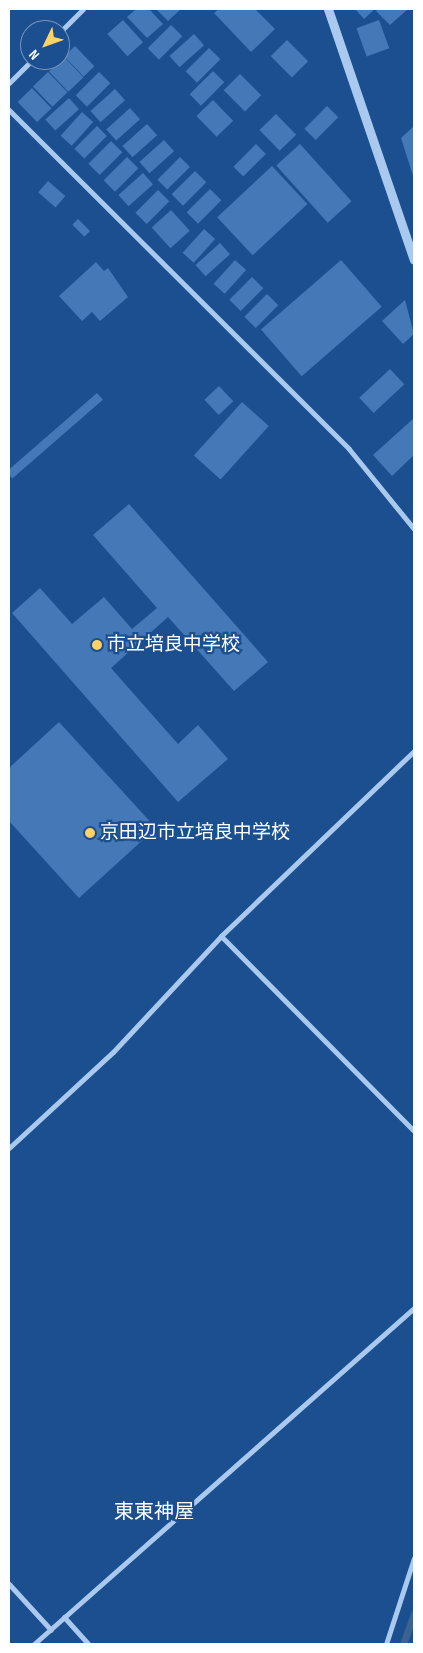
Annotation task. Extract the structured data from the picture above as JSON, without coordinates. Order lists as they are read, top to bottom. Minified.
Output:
{"districts":["東東神屋"],"places":["市立培良中学校","京田辺市立培良中学校"],"north":"bottom left"}
